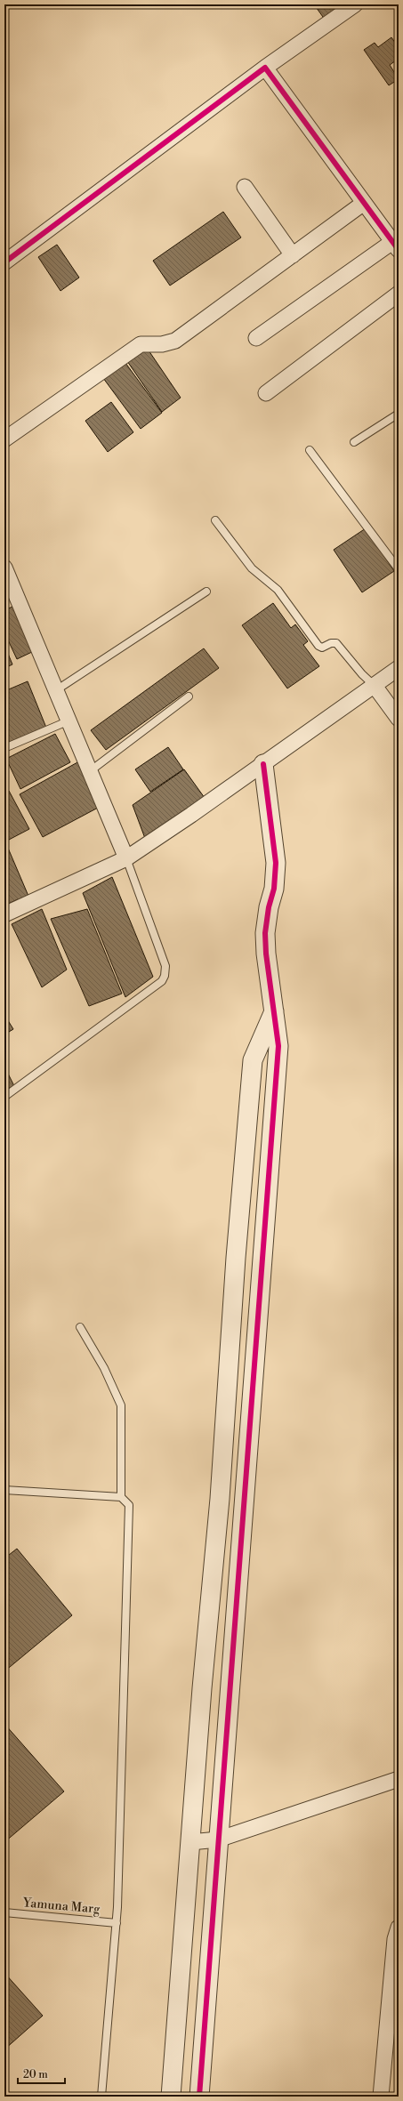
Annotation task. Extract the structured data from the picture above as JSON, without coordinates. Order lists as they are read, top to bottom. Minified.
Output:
{"streets":{"lane":["Yamuna Marg"]},"scale_bar":"20 m"}
